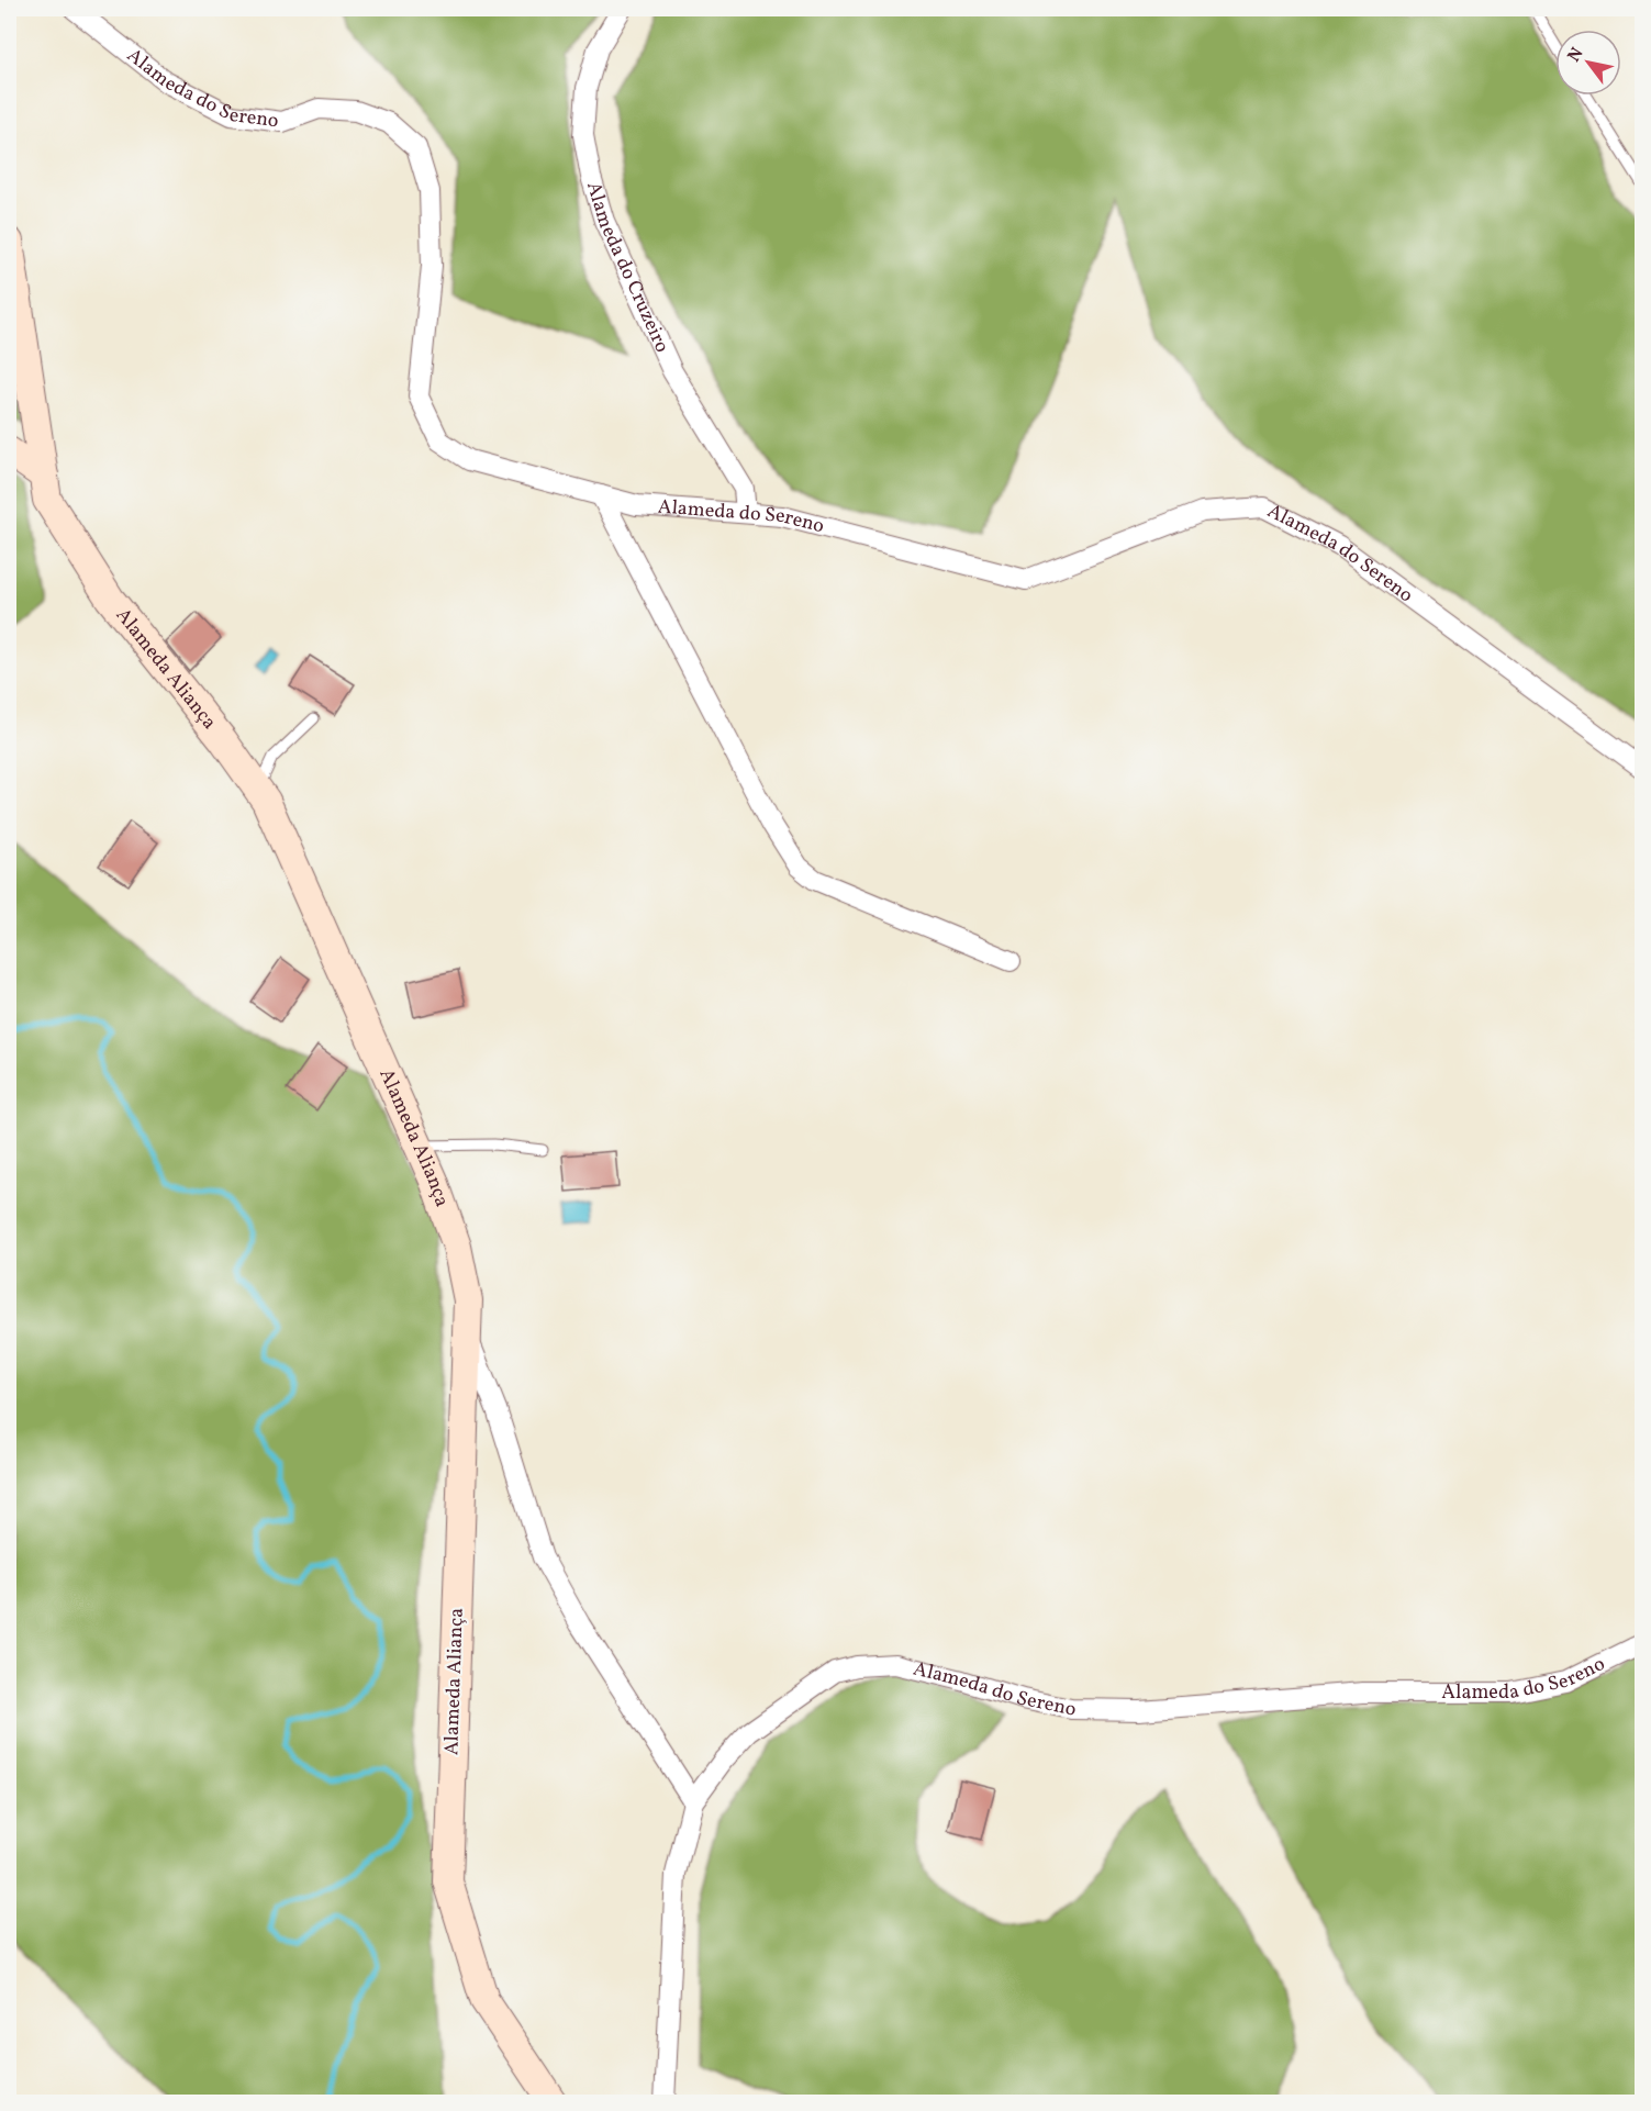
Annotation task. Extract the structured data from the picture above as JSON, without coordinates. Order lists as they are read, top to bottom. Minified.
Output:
{"streets":{"street":["Alameda do Sereno","Alameda do Cruzeiro","Alameda Aliança"]},"crossings":[["Alameda do Sereno","Alameda do Cruzeiro"]],"north":"top left"}
